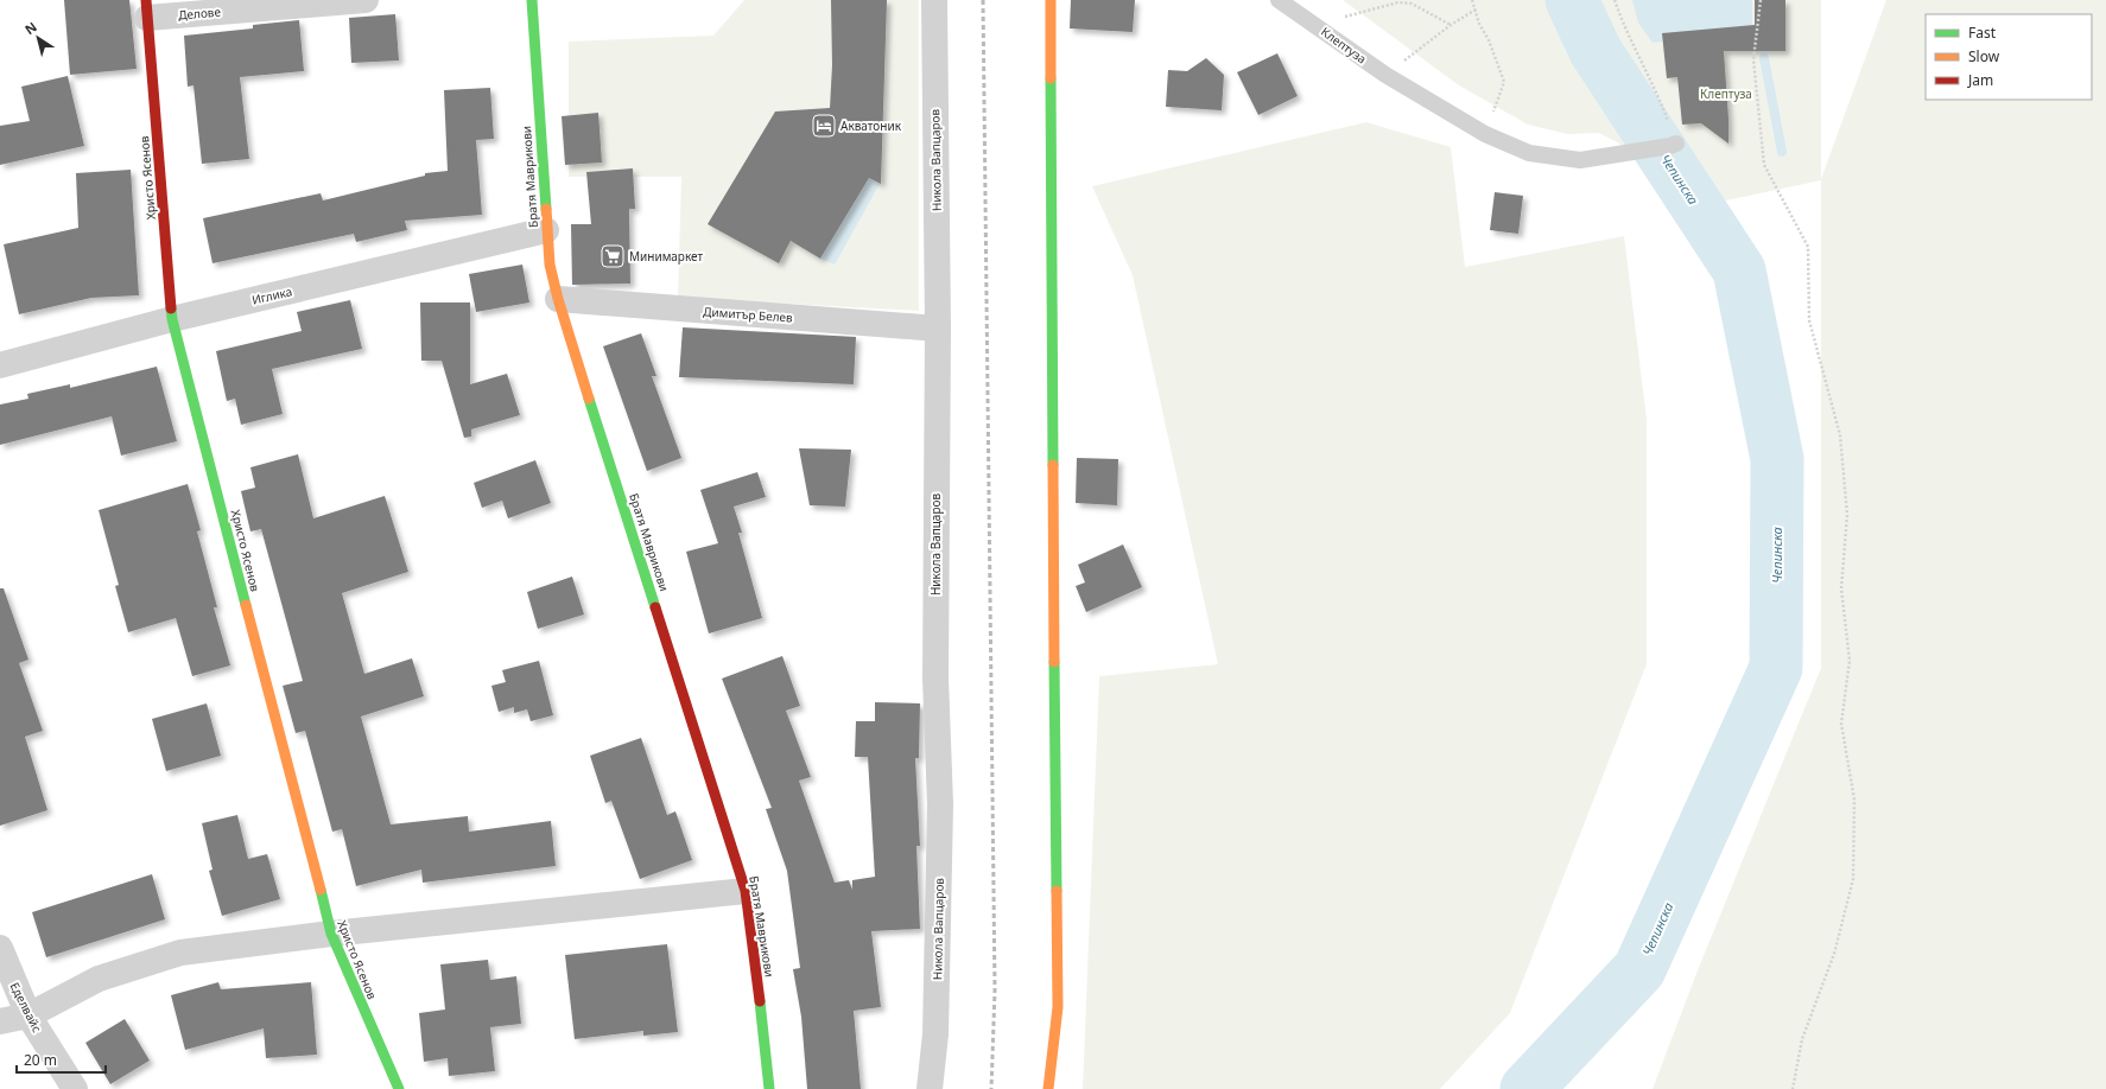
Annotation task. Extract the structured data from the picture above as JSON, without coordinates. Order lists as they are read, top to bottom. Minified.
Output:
{"streets":{"street":["Делове","Никола Вапцаров","Братя Маврикови","Христо Ясенов","Иглика","Димитър Белев","Еделвайс"],"lane":["Клептуза"]},"crossings":[["Делове","Христо Ясенов"],["Никола Вапцаров","Димитър Белев"],["Братя Маврикови","Иглика"],["Братя Маврикови","Димитър Белев"],["Христо Ясенов","Иглика"]],"water":["Чепинска"],"parks":["Клептуза"],"places":{"hotel":["Акватоник"],"supermarket":["Минимаркет"]},"legend":["Fast","Slow","Jam"],"scale_bar":"20 m","north":"top left"}
